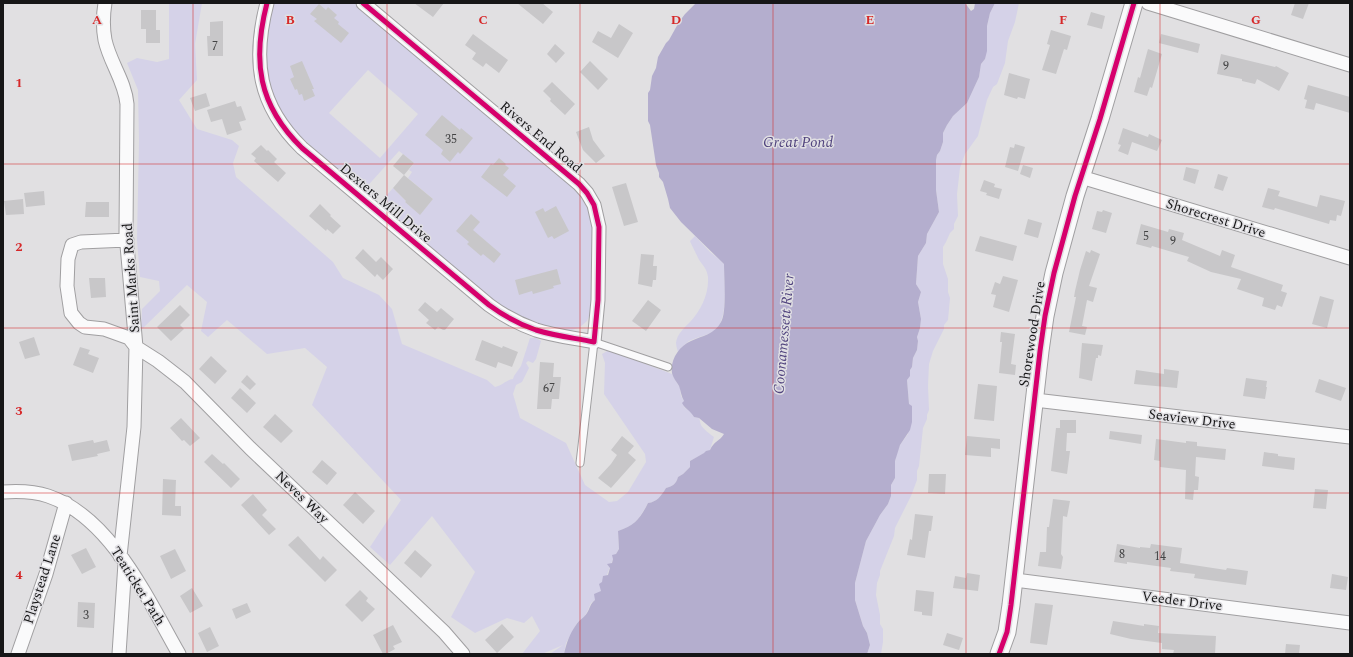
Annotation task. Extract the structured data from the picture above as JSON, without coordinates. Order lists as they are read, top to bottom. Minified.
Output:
{"streets":{"street":["Rivers End Road","Dexters Mill Drive","Shorecrest Drive","Saint Marks Road","Shorewood Drive","Seaview Drive","Neves Way","Playstead Lane","Teaticket Path","Veeder Drive"]},"crossings":[["Rivers End Road","Dexters Mill Drive"],["Shorecrest Drive","Shorewood Drive"],["Saint Marks Road","Neves Way"],["Saint Marks Road","Teaticket Path"],["Shorewood Drive","Seaview Drive"],["Shorewood Drive","Veeder Drive"],["Playstead Lane","Teaticket Path"]],"water":["Great Pond","Coonamessett River"],"house_numbers":["7","9","35","5","9","67","8","14","3"],"grid":{"columns":["A","B","C","D","E","F","G"],"rows":["1","2","3","4"]}}
